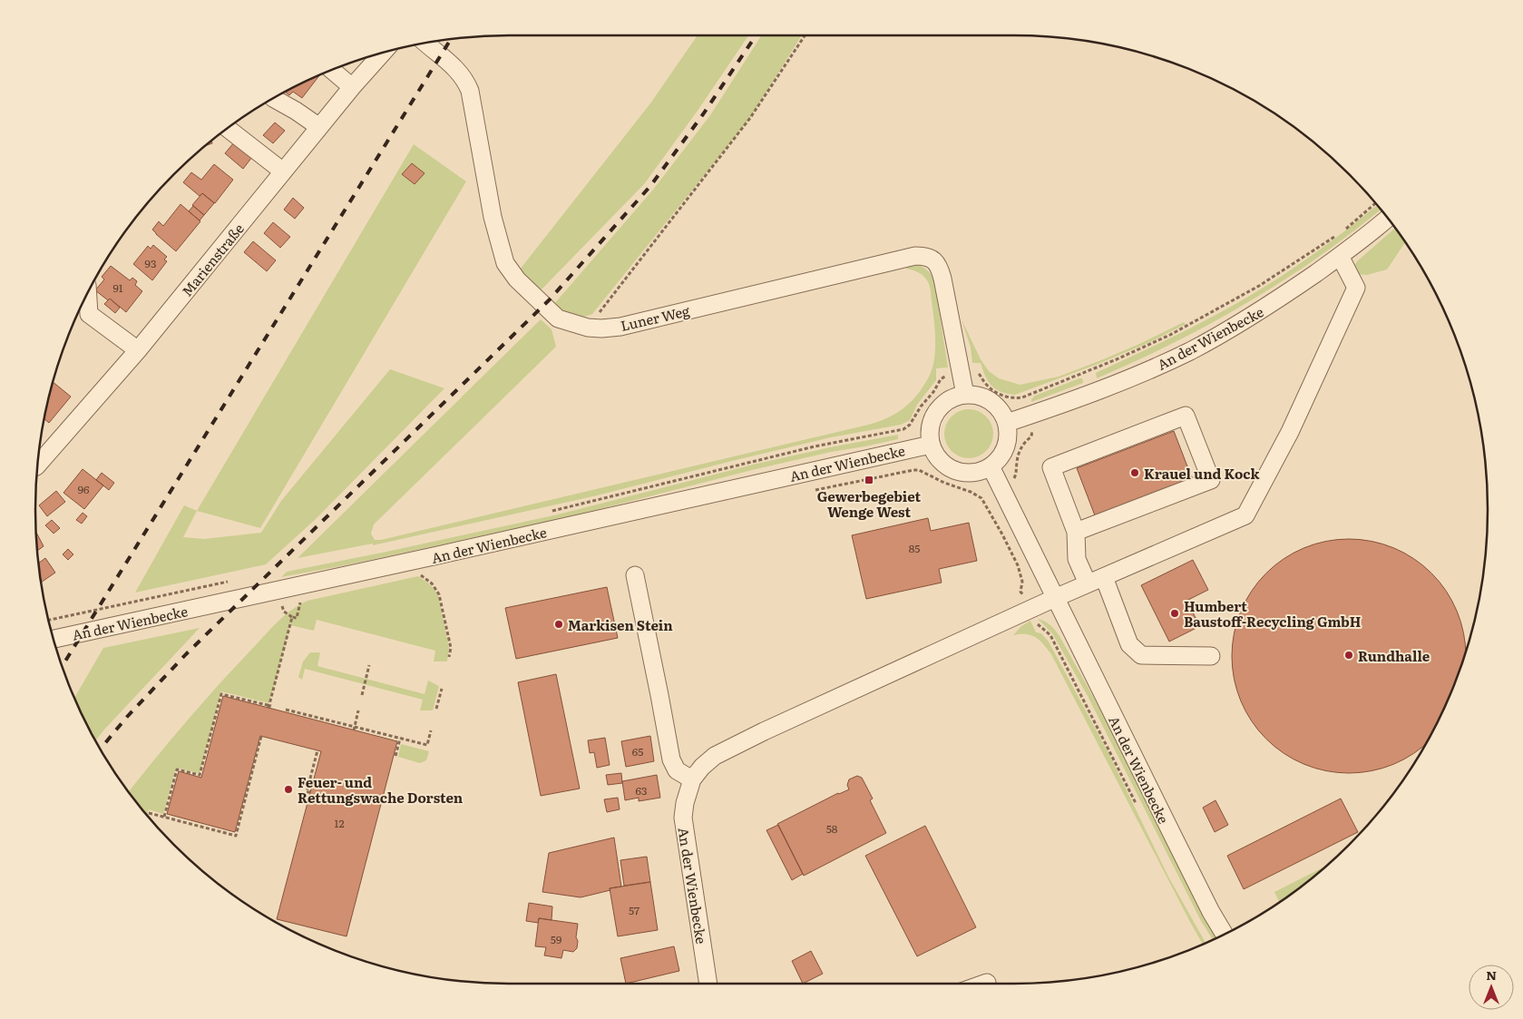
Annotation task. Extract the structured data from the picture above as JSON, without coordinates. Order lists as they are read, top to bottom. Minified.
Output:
{"streets":{"street":["Marienstraße","Luner Weg","An der Wienbecke"]},"crossings":[["Luner Weg","An der Wienbecke"]],"places":{"other":["Krauel und Kock","Humbert Baustoff-Recycling GmbH","Markisen Stein","Rundhalle","Feuer- und Rettungswache Dorsten"],"transit":["Gewerbegebiet Wenge West"]},"house_numbers":["93","91","96","85","65","63","12","58","57","59"],"north":"top"}
